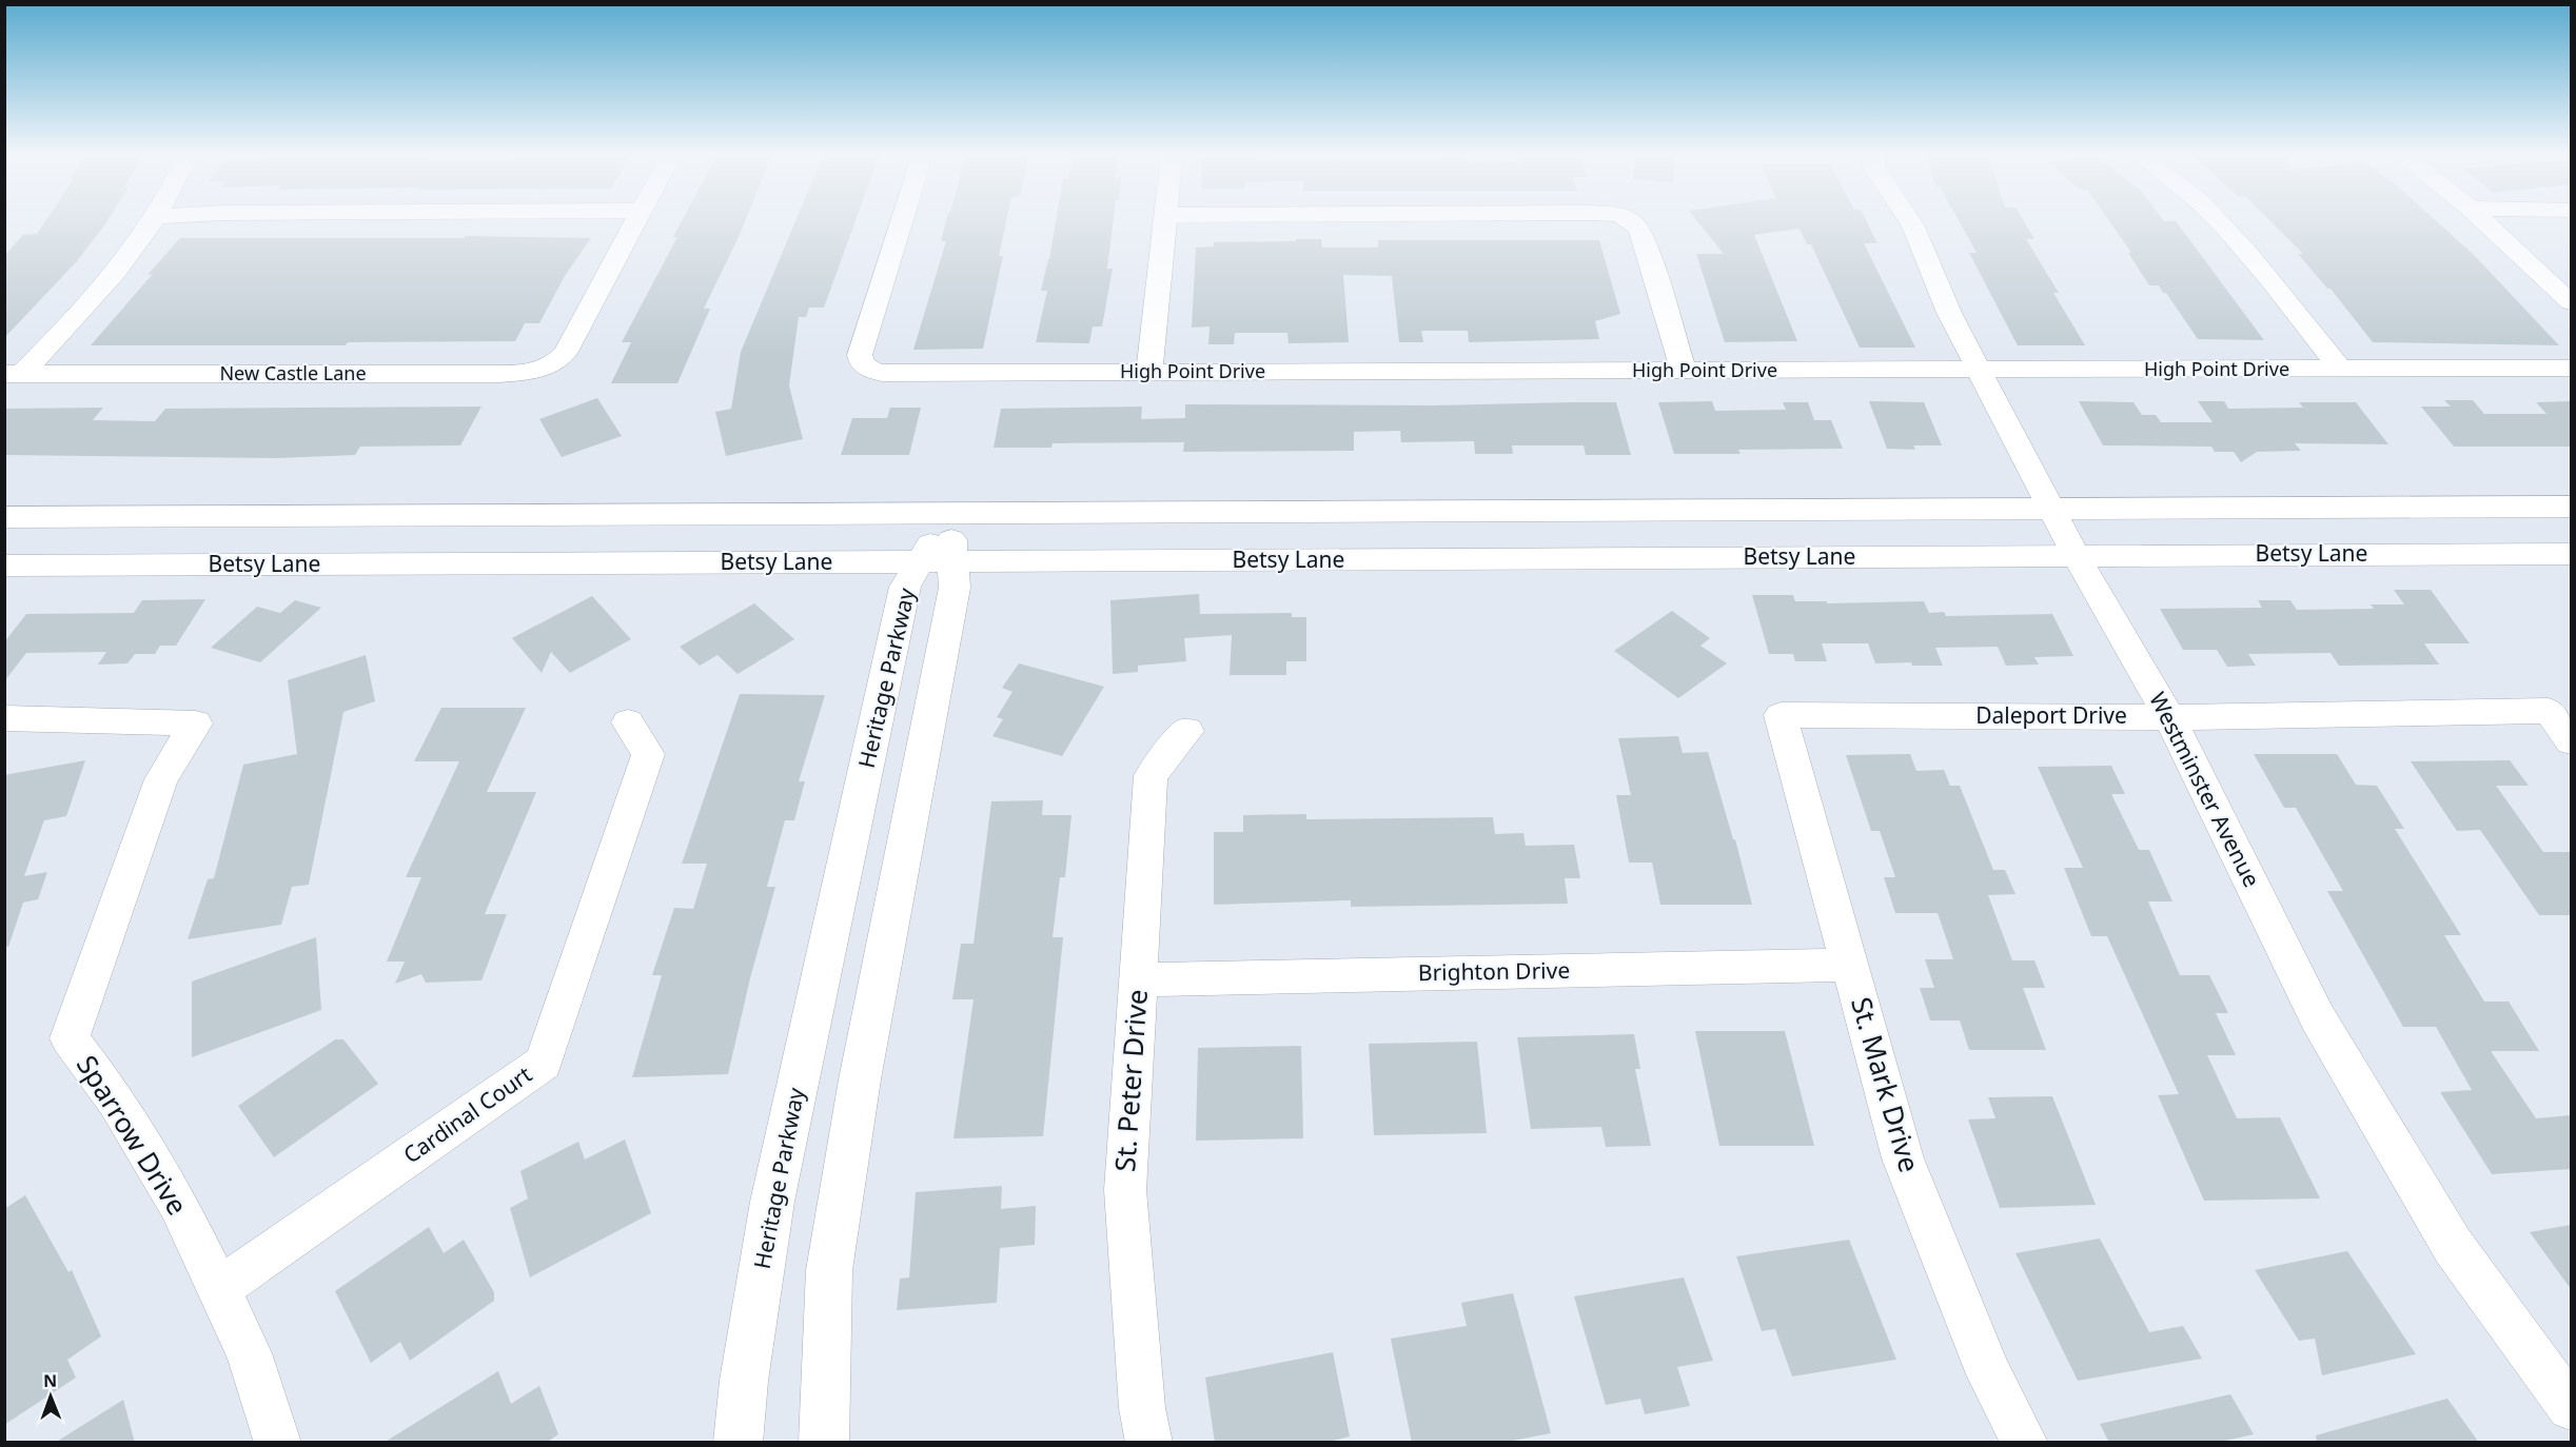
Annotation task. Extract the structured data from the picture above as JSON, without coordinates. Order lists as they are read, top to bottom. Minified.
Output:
{"streets":{"main road":["Betsy Lane","Heritage Parkway"],"street":["High Point Drive","New Castle Lane","Daleport Drive","Westminster Avenue","Brighton Drive","St. Peter Drive","St. Mark Drive","Cardinal Court","Sparrow Drive"]},"crossings":[["High Point Drive","Westminster Avenue"],["Betsy Lane","Heritage Parkway"],["Betsy Lane","Westminster Avenue"],["Daleport Drive","Westminster Avenue"],["Daleport Drive","St. Mark Drive"],["Brighton Drive","St. Peter Drive"],["Brighton Drive","St. Mark Drive"],["Cardinal Court","Sparrow Drive"]],"north":"top"}
